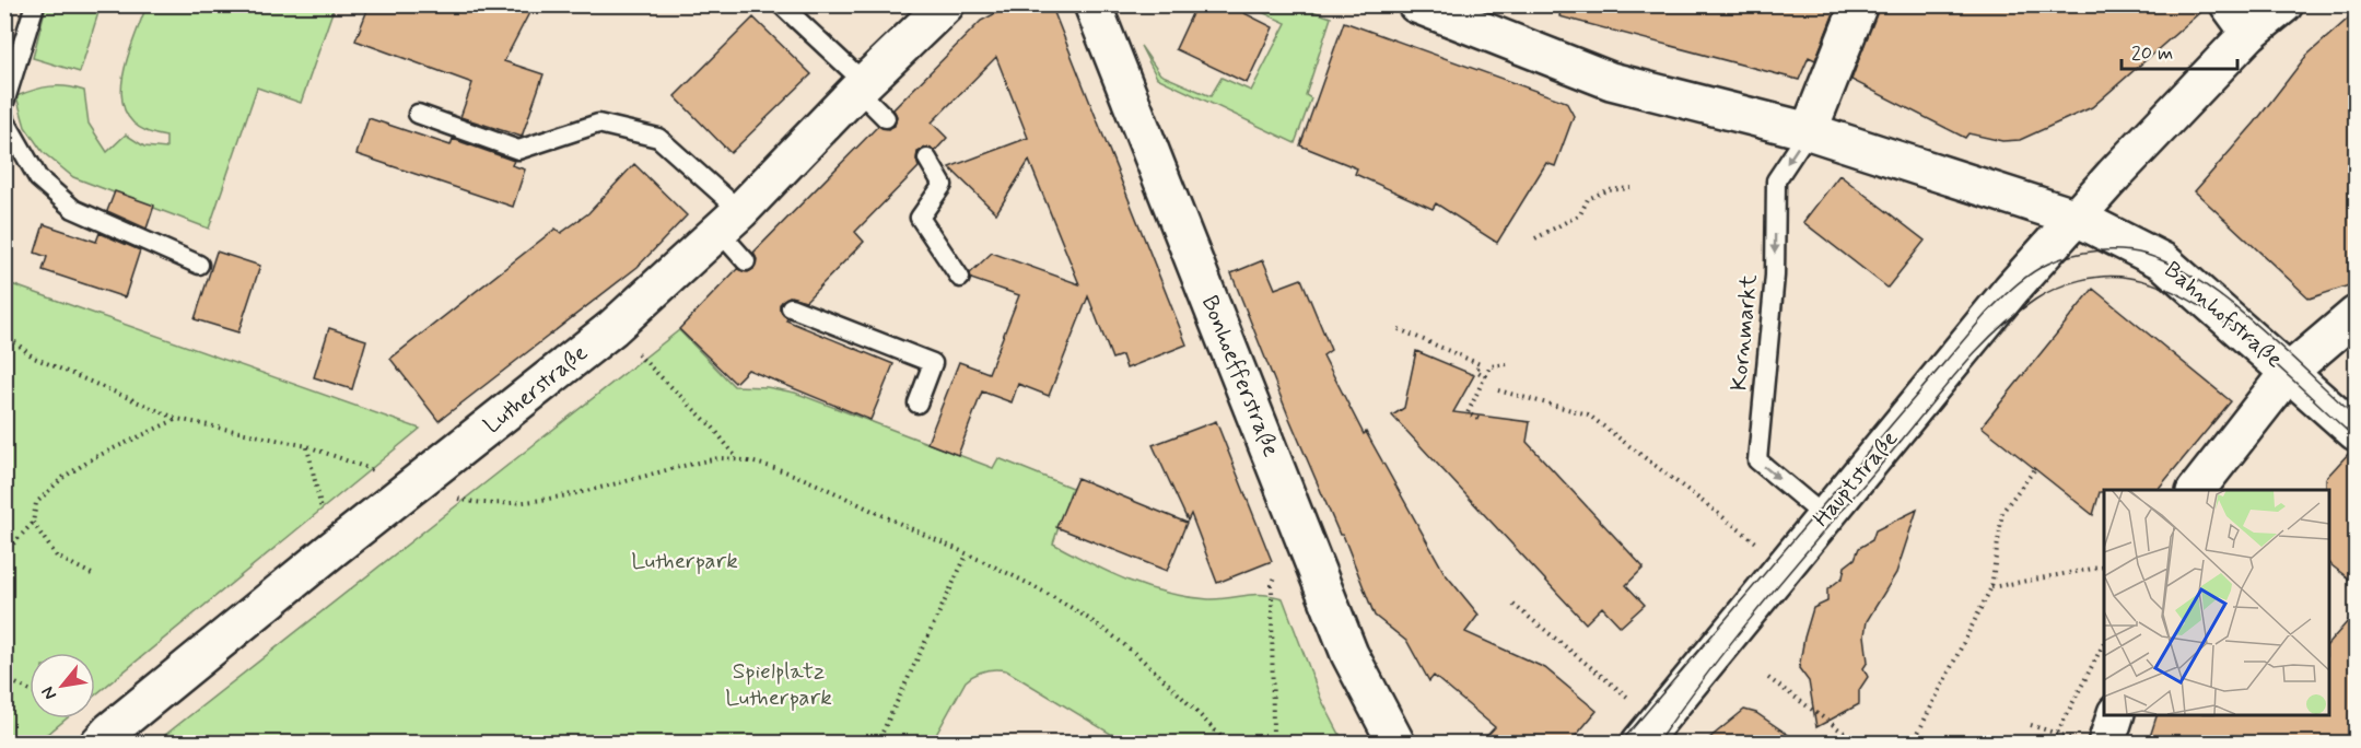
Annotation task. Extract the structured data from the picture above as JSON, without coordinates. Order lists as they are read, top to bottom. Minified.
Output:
{"streets":{"street":["Bahnhofstraße","Bonhoefferstraße","Lutherstraße","Hauptstraße"],"lane":["Kornmarkt"]},"crossings":[["Bahnhofstraße","Kornmarkt"],["Bahnhofstraße","Hauptstraße"],["Kornmarkt","Hauptstraße"]],"one_way":["Kornmarkt"],"parks":["Lutherpark","Spielplatz Lutherpark"],"scale_bar":"20 m","north":"bottom left"}
